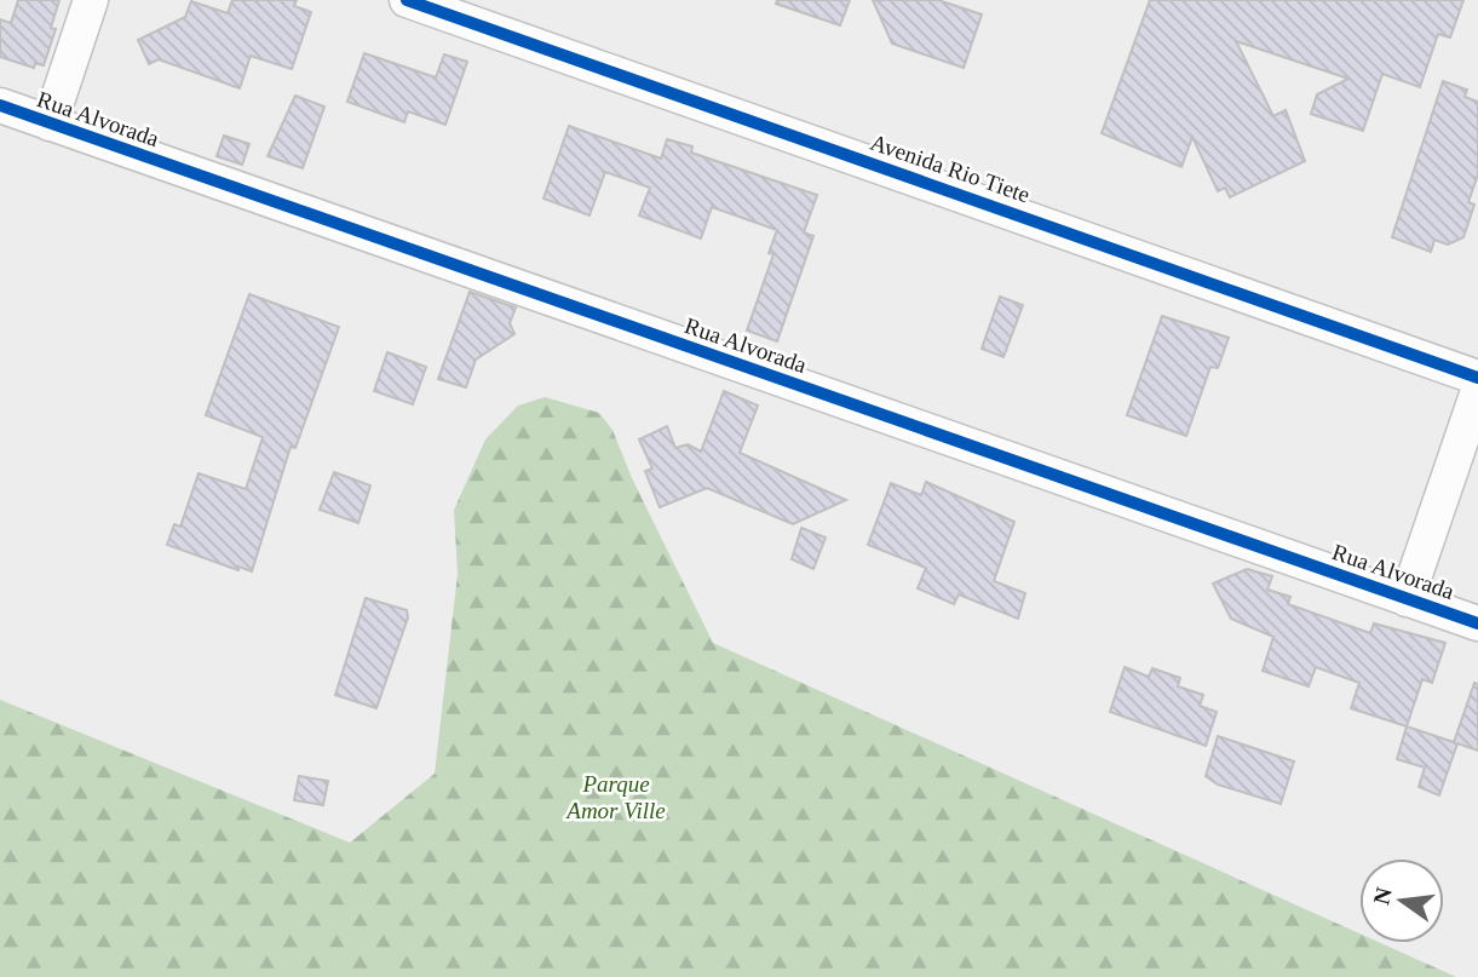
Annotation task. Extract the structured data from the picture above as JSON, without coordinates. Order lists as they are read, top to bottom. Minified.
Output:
{"streets":{"street":["Rua Alvorada","Avenida Rio Tiete"]},"parks":["Parque Amor Ville"],"north":"left"}
